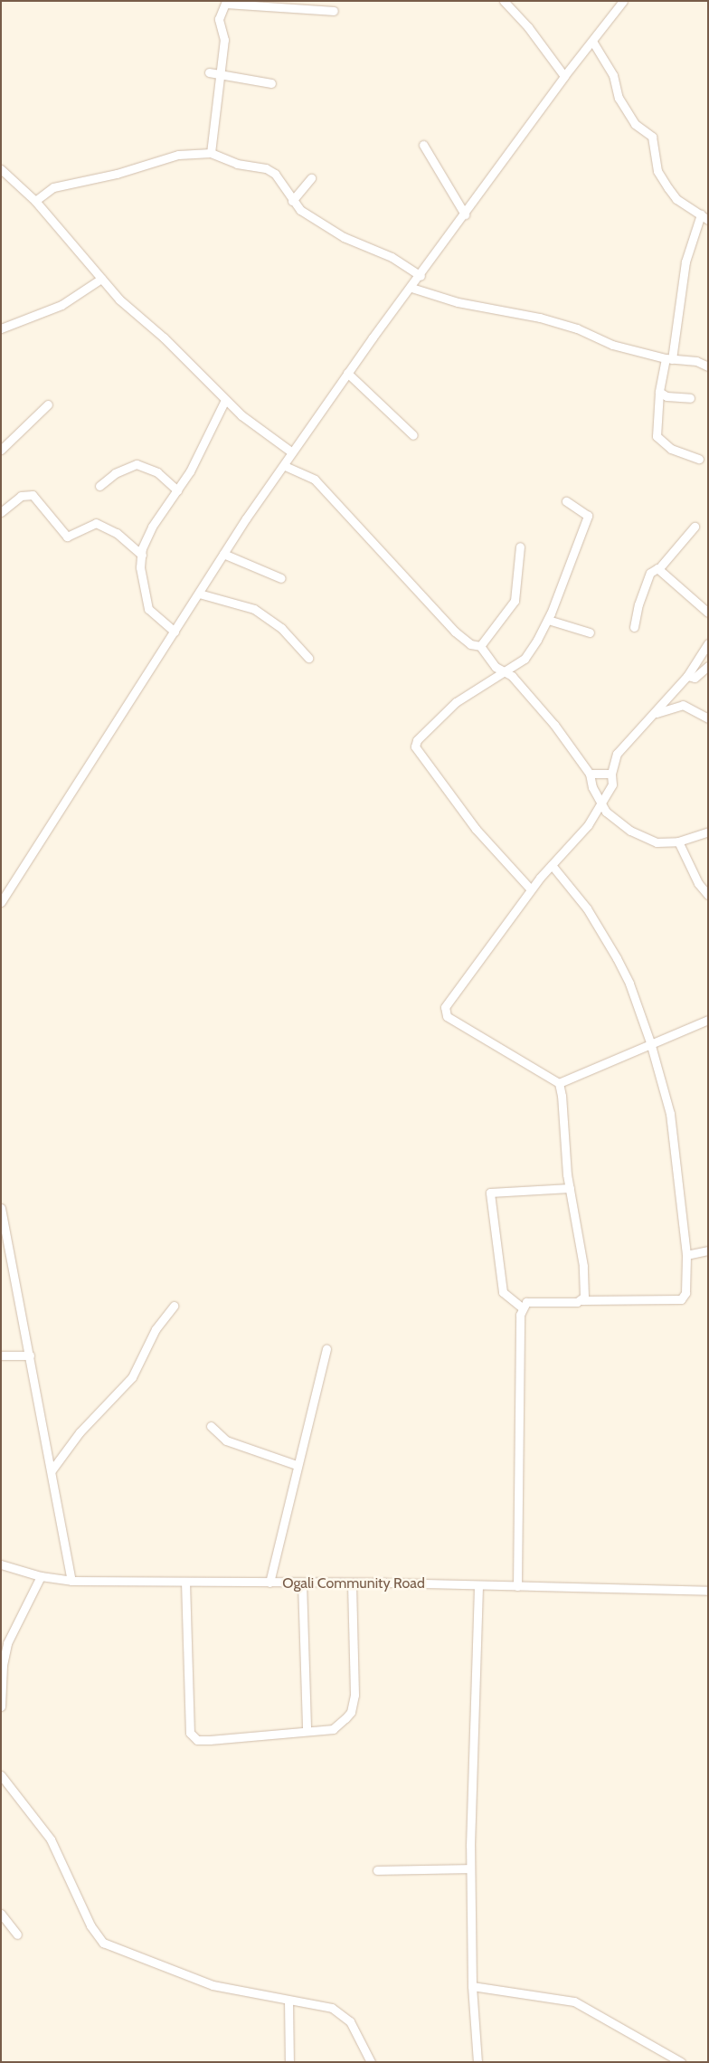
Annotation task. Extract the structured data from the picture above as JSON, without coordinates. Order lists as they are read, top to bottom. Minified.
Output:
{"streets":{"street":["Ogali Community Road"]}}
